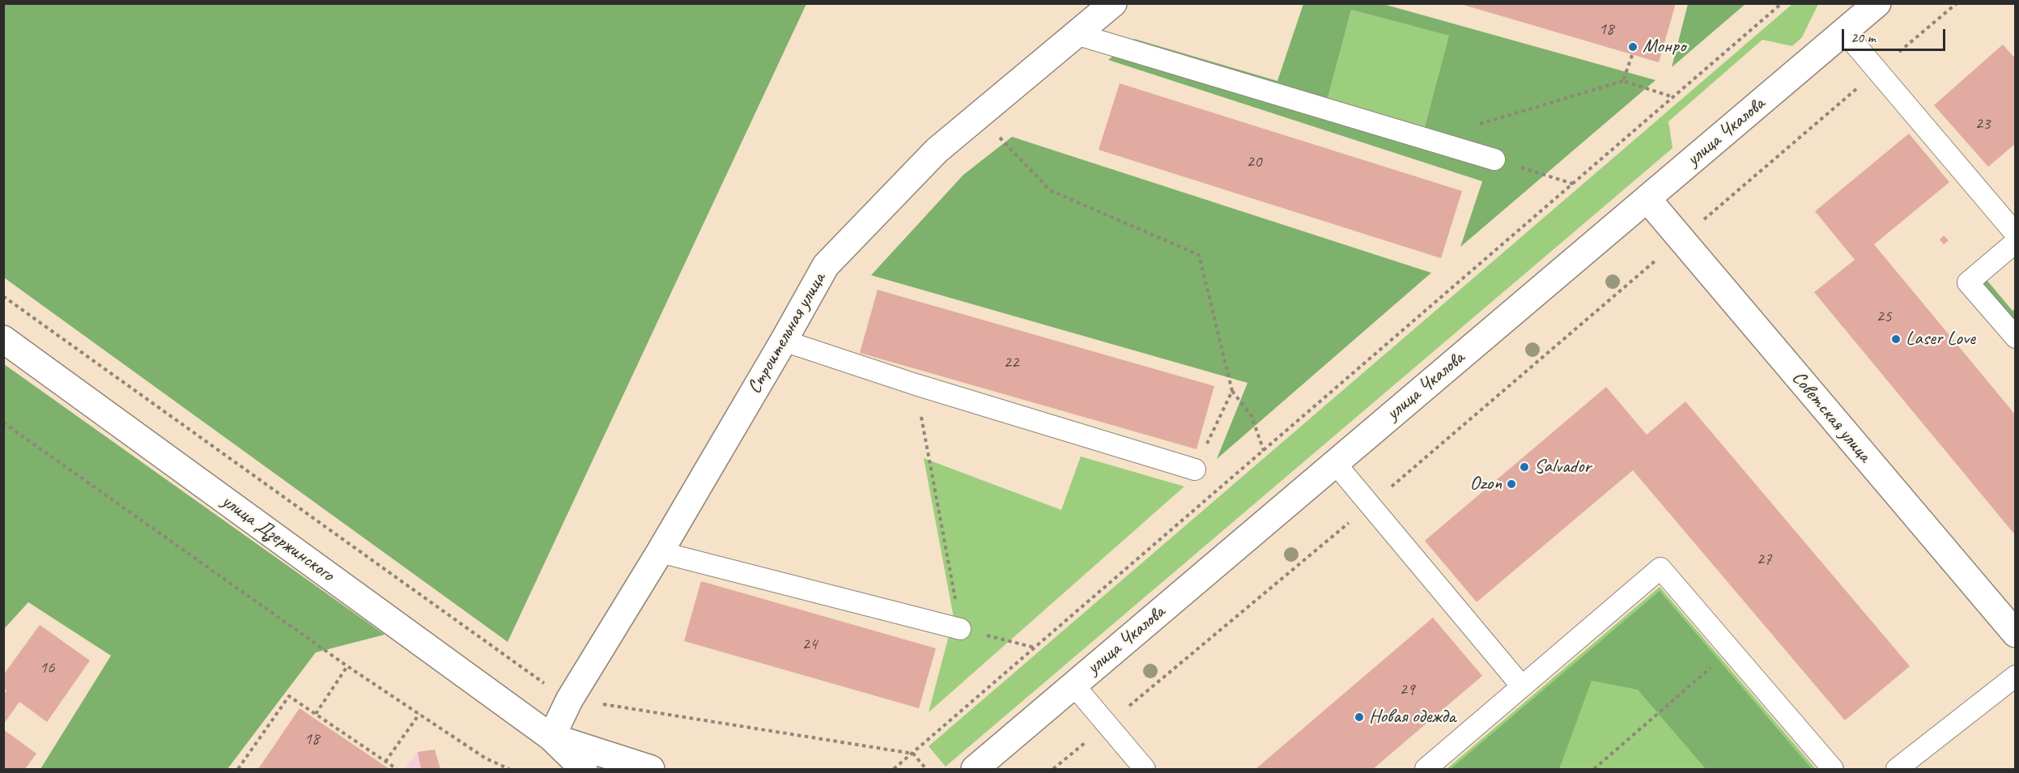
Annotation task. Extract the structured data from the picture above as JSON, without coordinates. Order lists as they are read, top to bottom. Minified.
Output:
{"streets":{"main road":["улица Чкалова","Строительная улица","Советская улица","улица Дзержинского"]},"crossings":[["улица Чкалова","Советская улица"],["Строительная улица","улица Дзержинского"]],"places":["Монро","Laser Love","Salvador","Ozon","Новая одежда"],"house_numbers":["18","23","20","25","22","27","24","16","29","18"],"scale_bar":"20 m"}
